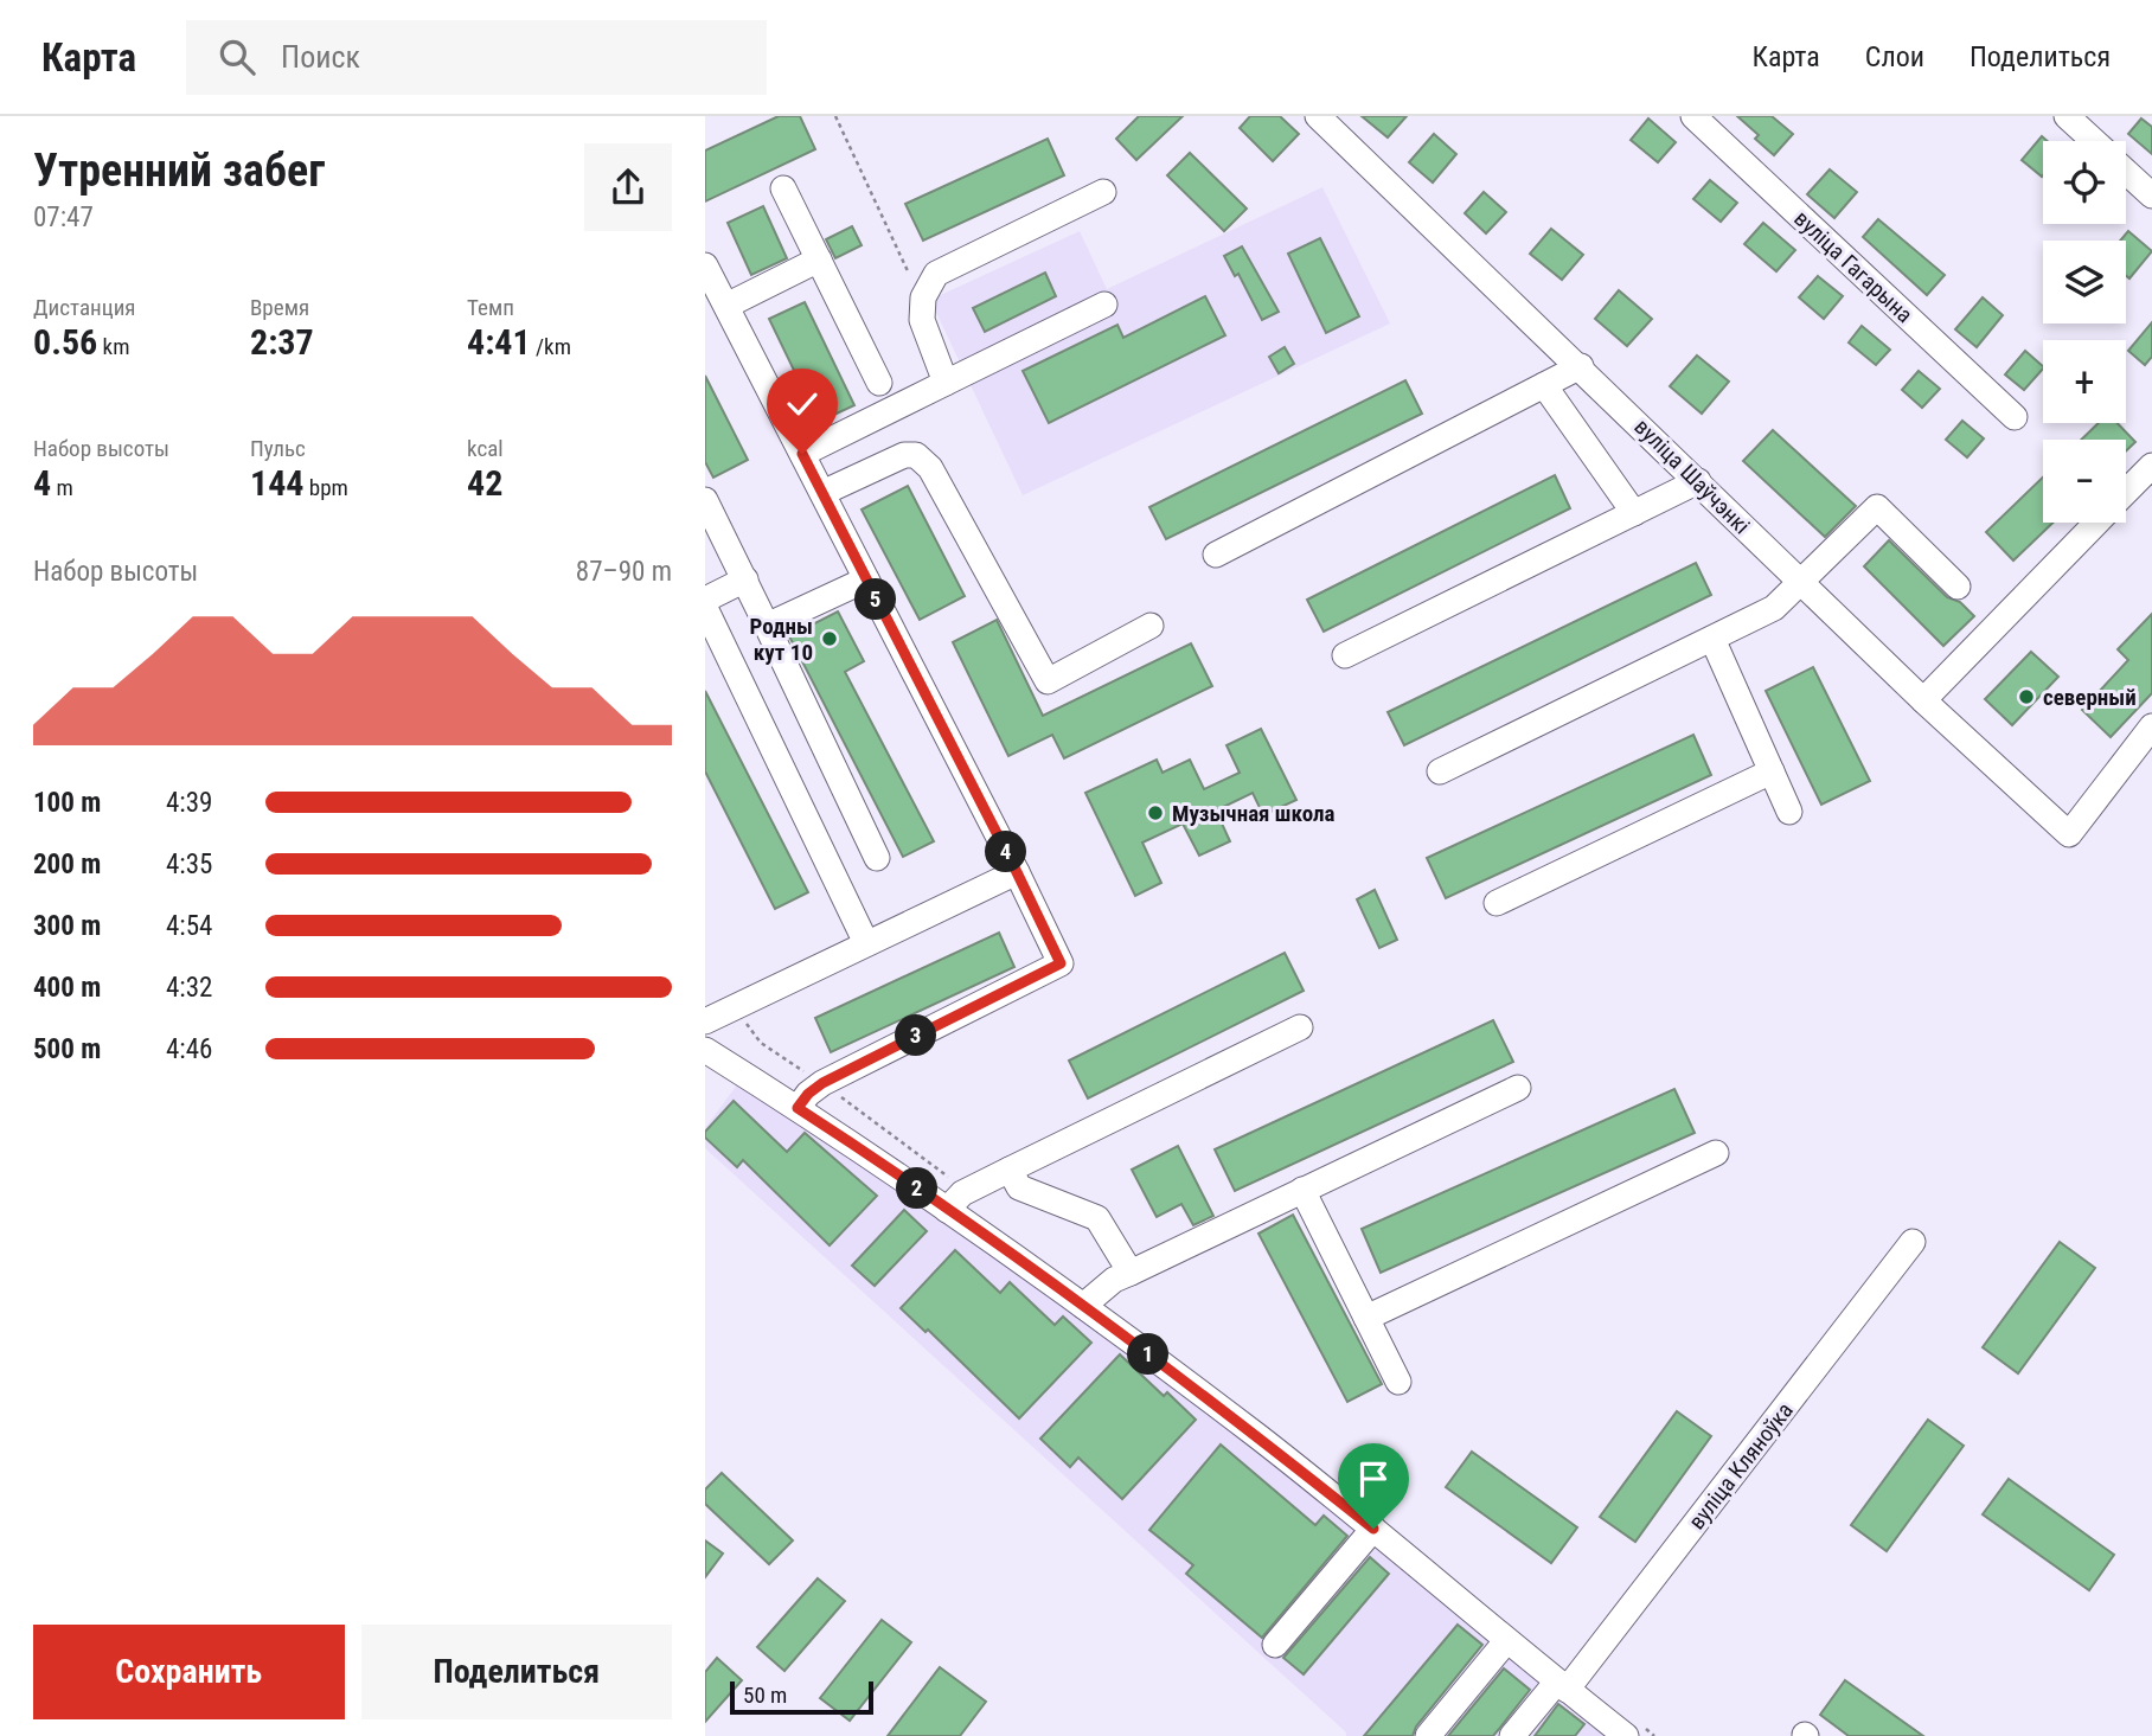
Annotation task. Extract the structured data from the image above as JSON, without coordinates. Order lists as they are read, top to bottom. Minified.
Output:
{"streets":{"street":["вуліца Гагарына","вуліца Шаўчэнкі","вуліца Кляноўка"]},"places":["Родны кут 10","северный","Музычная школа"],"scale_bar":"50 m","page":{"header":"Карта","search":"Поиск","nav":["Карта","Слои","Поделиться"],"heading":["Утренний забег","07:47"],"map_buttons":["+","−"],"stats":[["Дистанция","0.56 km"],["Время","2:37"],["Темп","4:41 /km"],["Набор высоты","4 m"],["Пульс","144 bpm"],["kcal","42"]],"chart":["Набор высоты","87–90 m"],"pins":["5","4","3","2","1"],"list":[{"name":"100 m","note":"4:39"},{"name":"200 m","note":"4:35"},{"name":"300 m","note":"4:54"},{"name":"400 m","note":"4:32"},{"name":"500 m","note":"4:46"}],"buttons":["Сохранить","Поделиться"],"scale":"50 m"}}
